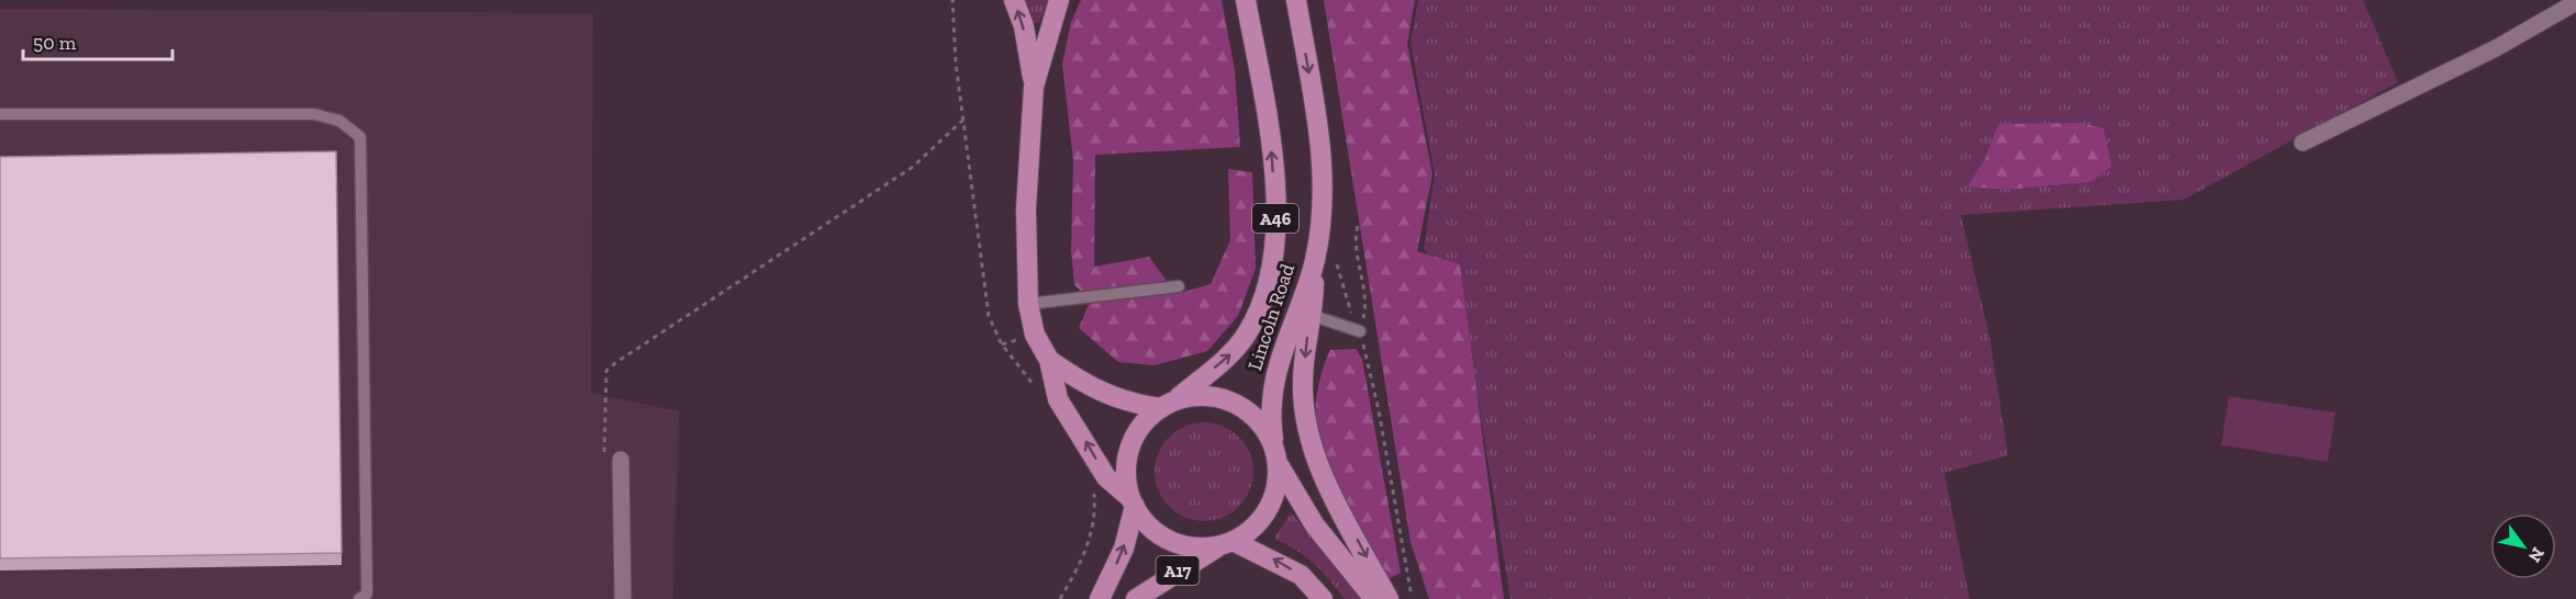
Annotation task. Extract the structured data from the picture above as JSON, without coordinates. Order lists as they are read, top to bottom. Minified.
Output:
{"streets":{"highway":["A46","Lincoln Road","A17"]},"crossings":[["A46","Lincoln Road"],["A46","A17"],["Lincoln Road","A17"]],"scale_bar":"50 m","north":"bottom right"}
